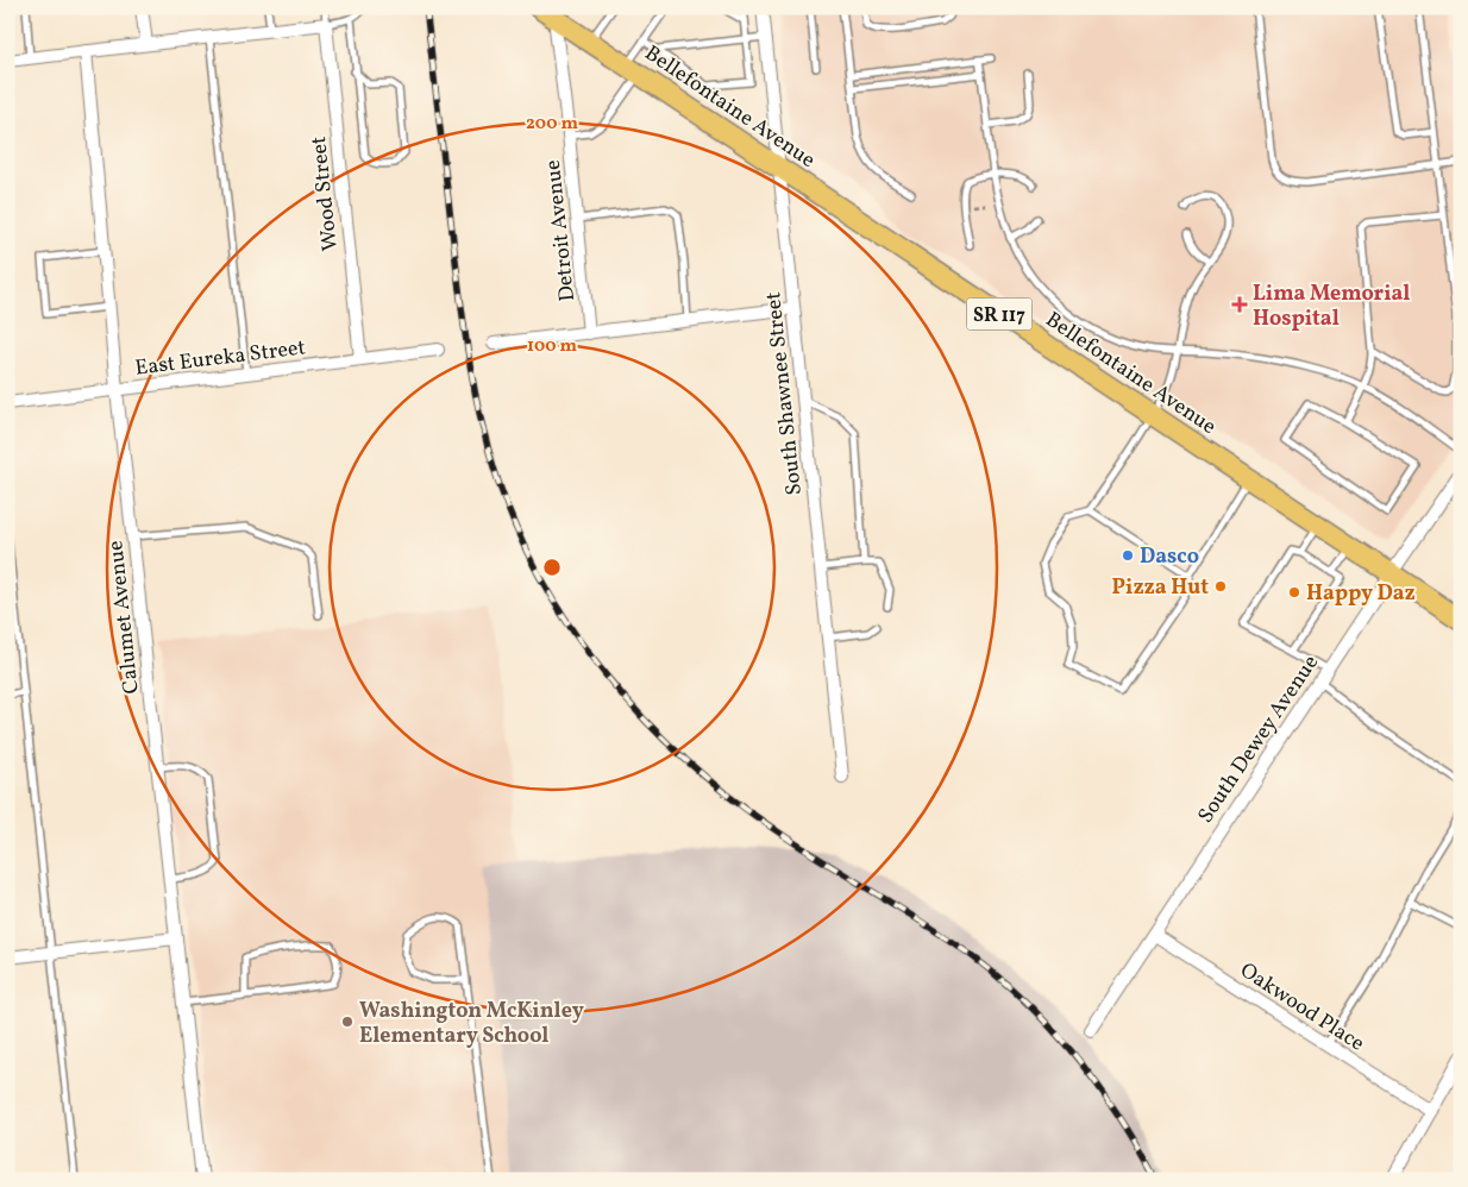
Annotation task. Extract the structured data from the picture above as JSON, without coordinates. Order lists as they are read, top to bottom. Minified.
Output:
{"streets":{"main road":["Bellefontaine Avenue","SR 117"],"street":["Wood Street","Detroit Avenue","East Eureka Street","South Shawnee Street","Calumet Avenue","South Dewey Avenue","Oakwood Place"]},"crossings":[["Bellefontaine Avenue","Detroit Avenue"],["Bellefontaine Avenue","South Shawnee Street"],["Bellefontaine Avenue","South Dewey Avenue"],["Wood Street","East Eureka Street"],["East Eureka Street","Calumet Avenue"],["South Dewey Avenue","Oakwood Place"]],"places":{"health":["Lima Memorial Hospital"],"other":["Dasco","Pizza Hut","Happy Daz","Washington McKinley Elementary School"]},"rings":["200 m","100 m"]}
